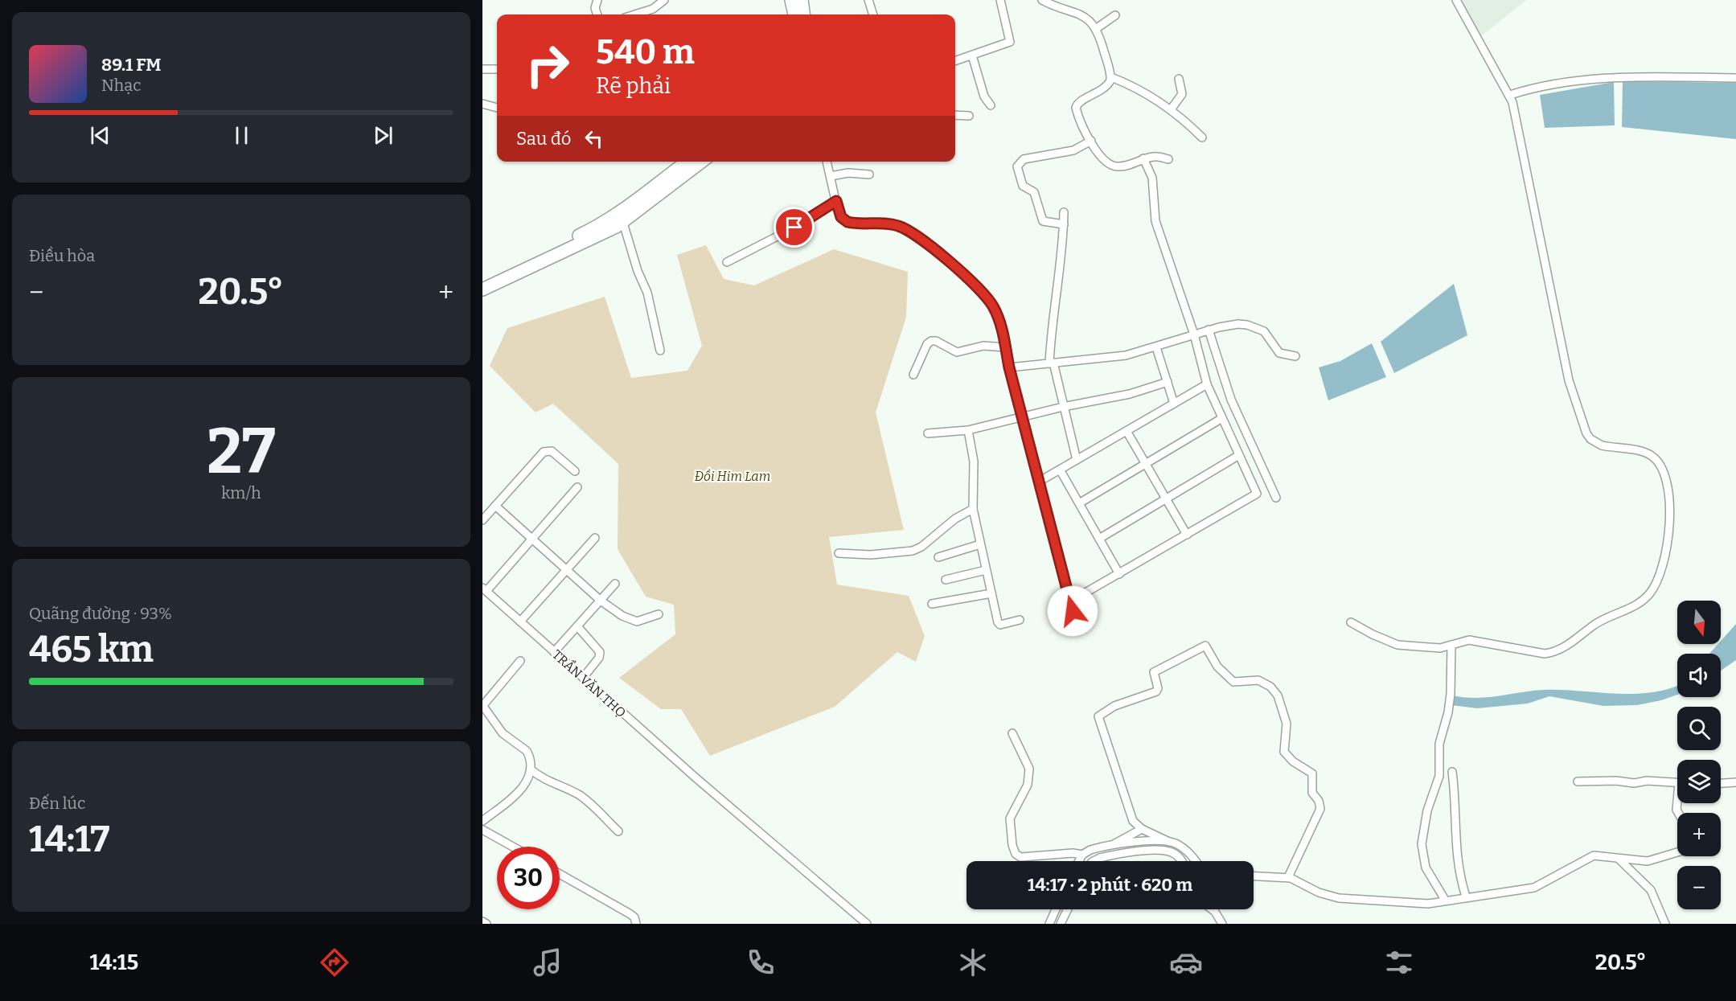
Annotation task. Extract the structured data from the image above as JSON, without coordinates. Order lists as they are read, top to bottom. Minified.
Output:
{"streets":{"street":["TRẦN VĂN THỌ"]},"parks":["Đồi Him Lam"],"north":"bottom","page":{"turn":["540 m","Rẽ phải"],"song":["89.1 FM","Nhạc"],"then":"Sau đó","tile":["Điều hòa",["27","km/h"],["Quãng đường · 93%","465 km"],["Đến lúc","14:17"]],"heat":["−","20.5°","+"],"map_buttons":["+","−"],"limit":"30","trip":"14:17 · 2 phút · 620 m","tabs":["14:15","20.5°"]}}
